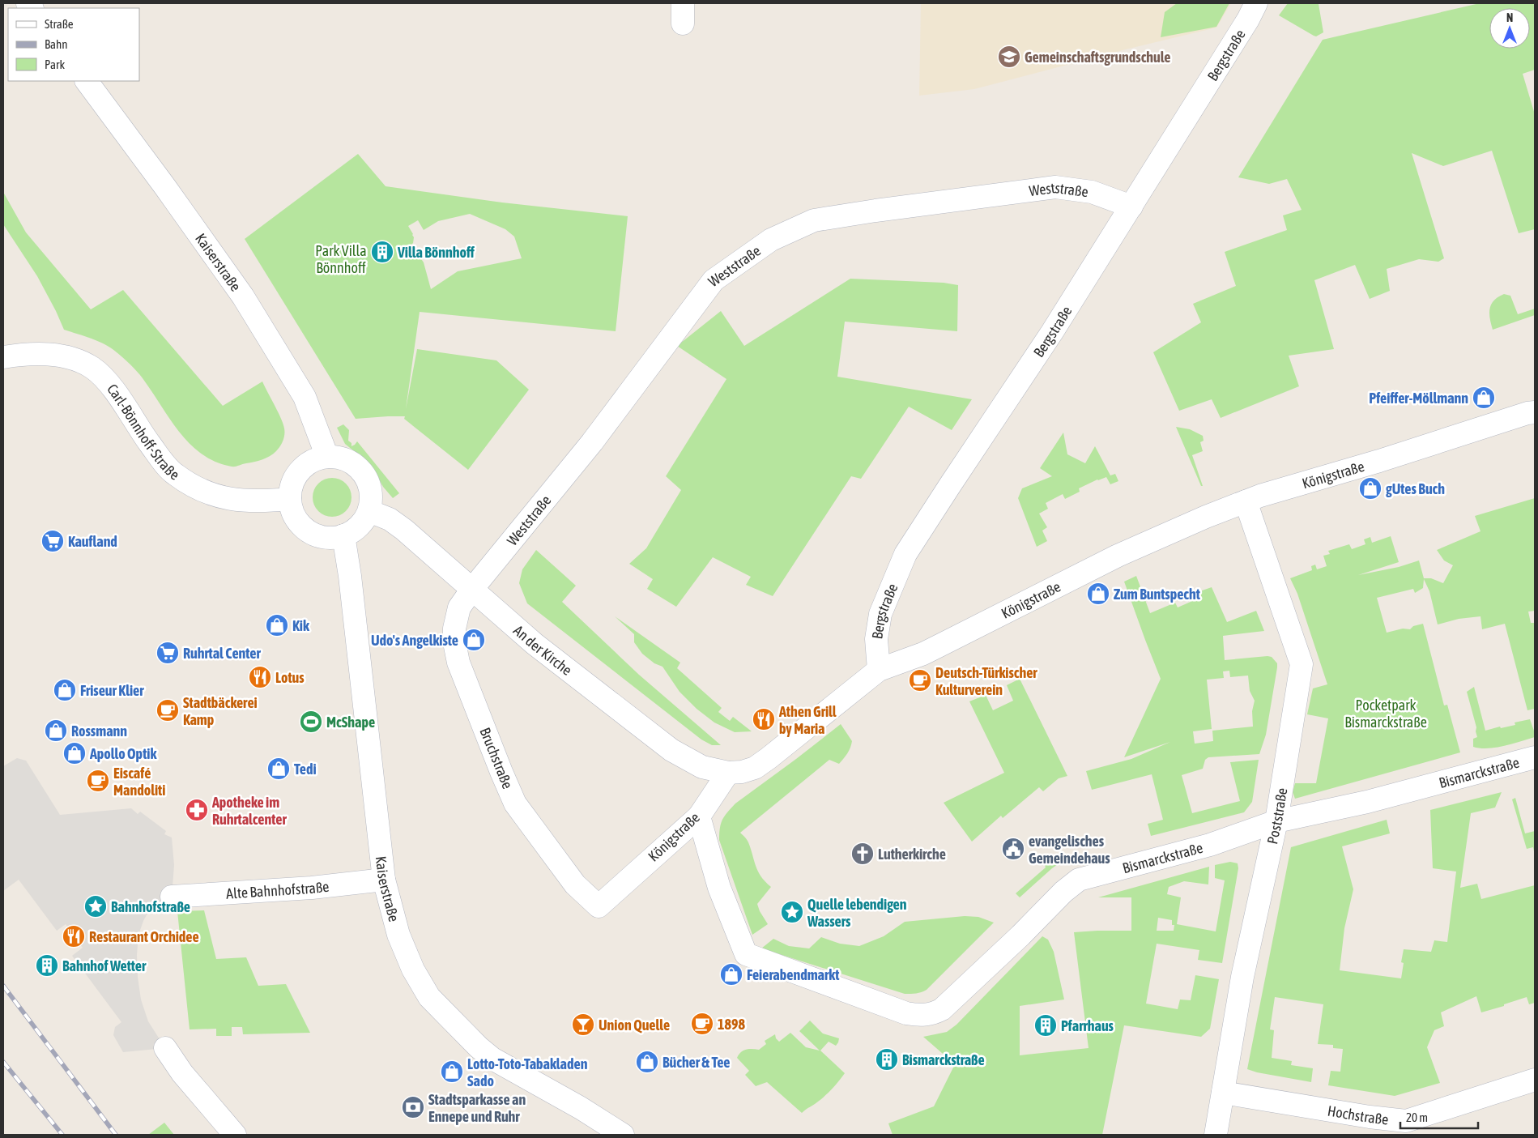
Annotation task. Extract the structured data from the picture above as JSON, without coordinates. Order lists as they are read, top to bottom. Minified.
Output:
{"streets":{"street":["Bergstraße","Weststraße","Kaiserstraße","Carl-Bönnhoff-Straße","Königstraße","An der Kirche","Bruchstraße","Bismarckstraße","Poststraße","Alte Bahnhofstraße","Hochstraße"]},"crossings":[["Bergstraße","Weststraße"],["Bergstraße","Königstraße"],["Weststraße","An der Kirche"],["Weststraße","Bruchstraße"],["Kaiserstraße","Carl-Bönnhoff-Straße"],["Kaiserstraße","An der Kirche"],["Kaiserstraße","Alte Bahnhofstraße"],["Carl-Bönnhoff-Straße","An der Kirche"],["Königstraße","An der Kirche"],["Königstraße","Bruchstraße"],["Königstraße","Bismarckstraße"],["Königstraße","Poststraße"],["An der Kirche","Bruchstraße"],["Bismarckstraße","Poststraße"],["Poststraße","Hochstraße"]],"parks":["Park Villa Bönnhoff","Pocketpark Bismarckstraße"],"places":{"school or university":["Gemeinschaftsgrundschule"],"building":["Villa Bönnhoff","Bahnhof Wetter","Pfarrhaus","Bismarckstraße"],"shop":["Pfeiffer-Möllmann","gUtes Buch","Zum Buntspecht","Kik","Udo's Angelkiste","Friseur Klier","Rossmann","Apollo Optik","Tedi","Feierabendmarkt","Bücher & Tee","Lotto-Toto-Tabakladen Sado"],"supermarket":["Kaufland","Ruhrtal Center"],"restaurant":["Lotus","Athen Grill by Maria","Restaurant Orchidee"],"cafe":["Deutsch-Türkischer Kulturverein","Stadtbäckerei Kamp","Eiscafé Mandoliti","1898"],"sports":["McShape"],"pharmacy":["Apotheke im Ruhrtalcenter"],"public building":["evangelisches Gemeindehaus"],"church":["Lutherkirche"],"place":["Bahnhofstraße","Quelle lebendigen Wassers"],"bar":["Union Quelle"],"bank":["Stadtsparkasse an Ennepe und Ruhr"]},"legend":["Straße","Bahn","Park"],"scale_bar":"20 m","north":"top"}
